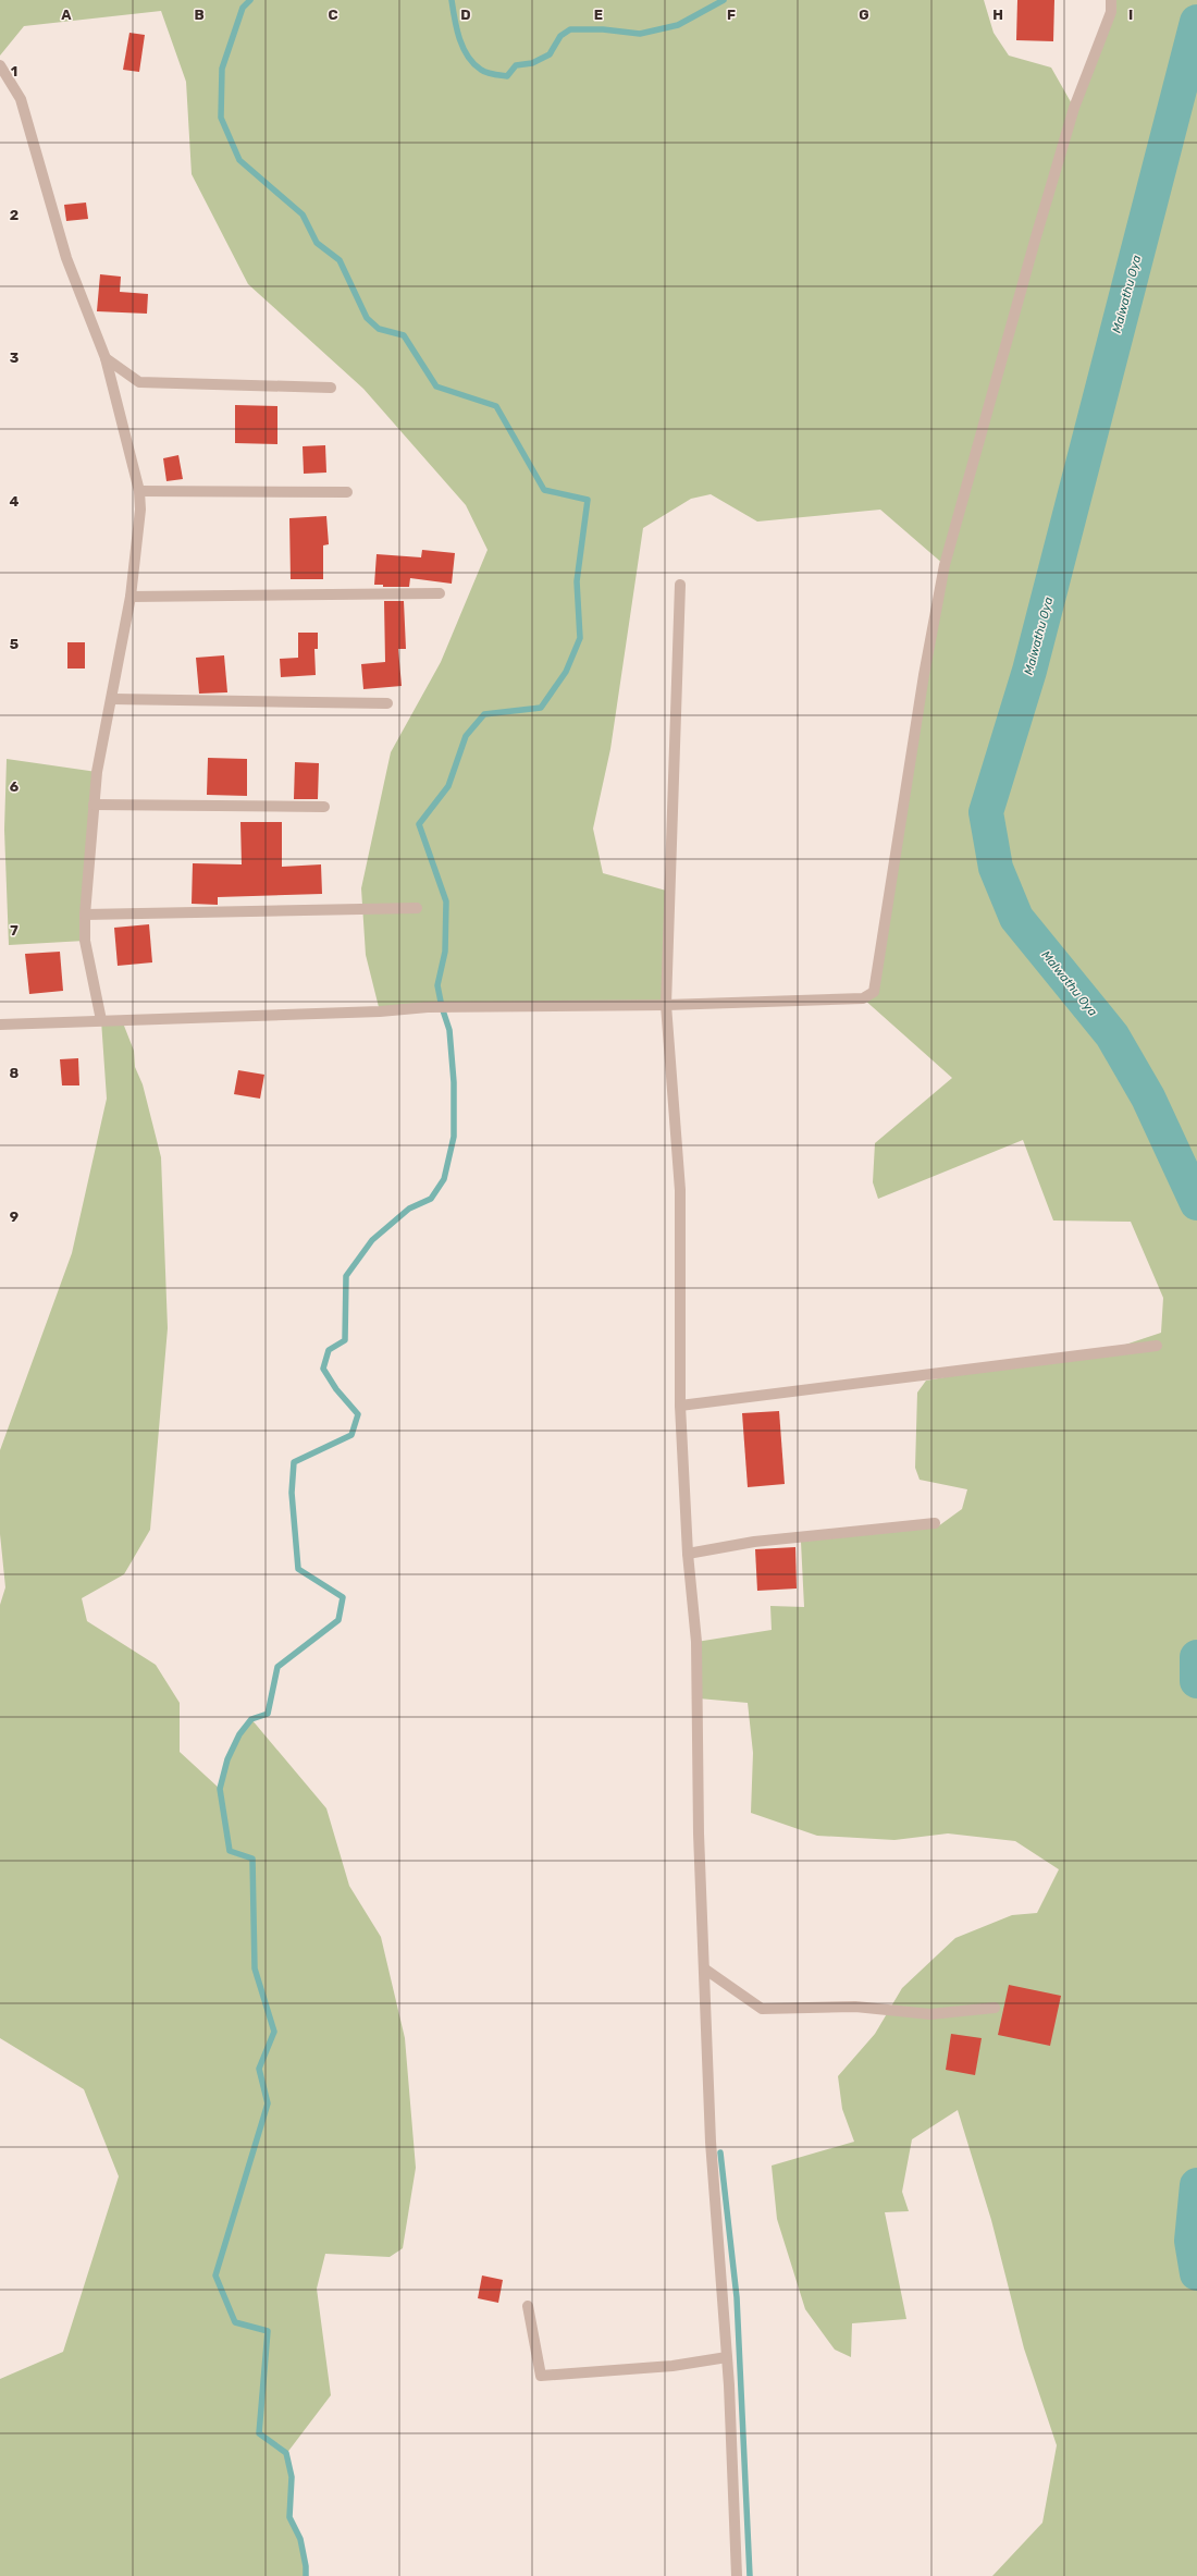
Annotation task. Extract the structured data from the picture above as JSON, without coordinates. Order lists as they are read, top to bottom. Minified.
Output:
{"water":["Malwathu Oya"],"grid":{"columns":["A","B","C","D","E","F","G","H","I"],"rows":["1","2","3","4","5","6","7","8","9"]}}
